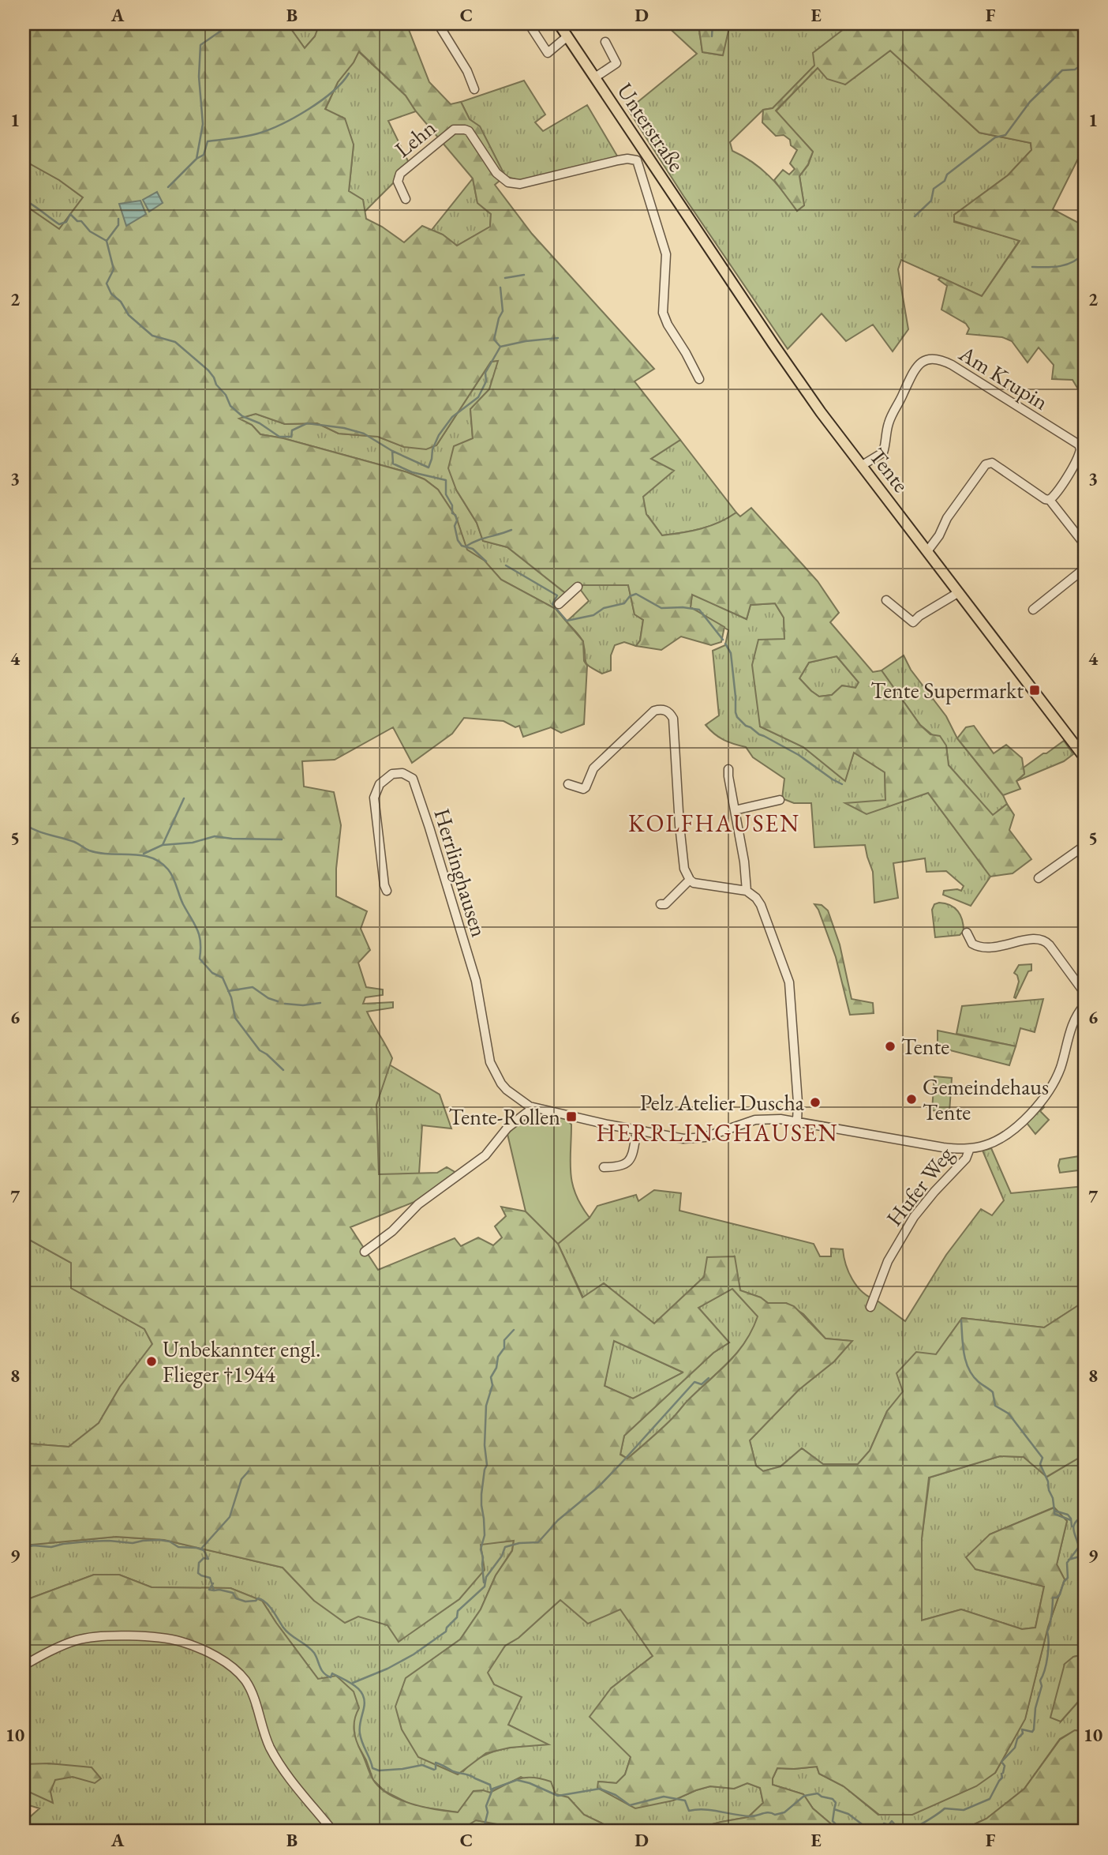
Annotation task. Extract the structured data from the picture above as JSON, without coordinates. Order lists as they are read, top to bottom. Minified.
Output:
{"streets":{"main road":["Unterstraße","Tente"],"street":["Lehn","Am Krupin","Herrlinghausen","Hufer Weg"]},"crossings":[["Unterstraße","Tente"],["Am Krupin","Tente"],["Herrlinghausen","Hufer Weg"]],"districts":["KOLFHAUSEN","HERRLINGHAUSEN"],"places":{"transit":["Tente Supermarkt","Tente-Rollen"],"other":["Tente","Gemeindehaus Tente","Pelz Atelier Duscha","Unbekannter engl. Flieger †1944"]},"grid":{"columns":["A","B","C","D","E","F"],"rows":["1","2","3","4","5","6","7","8","9","10"]}}
